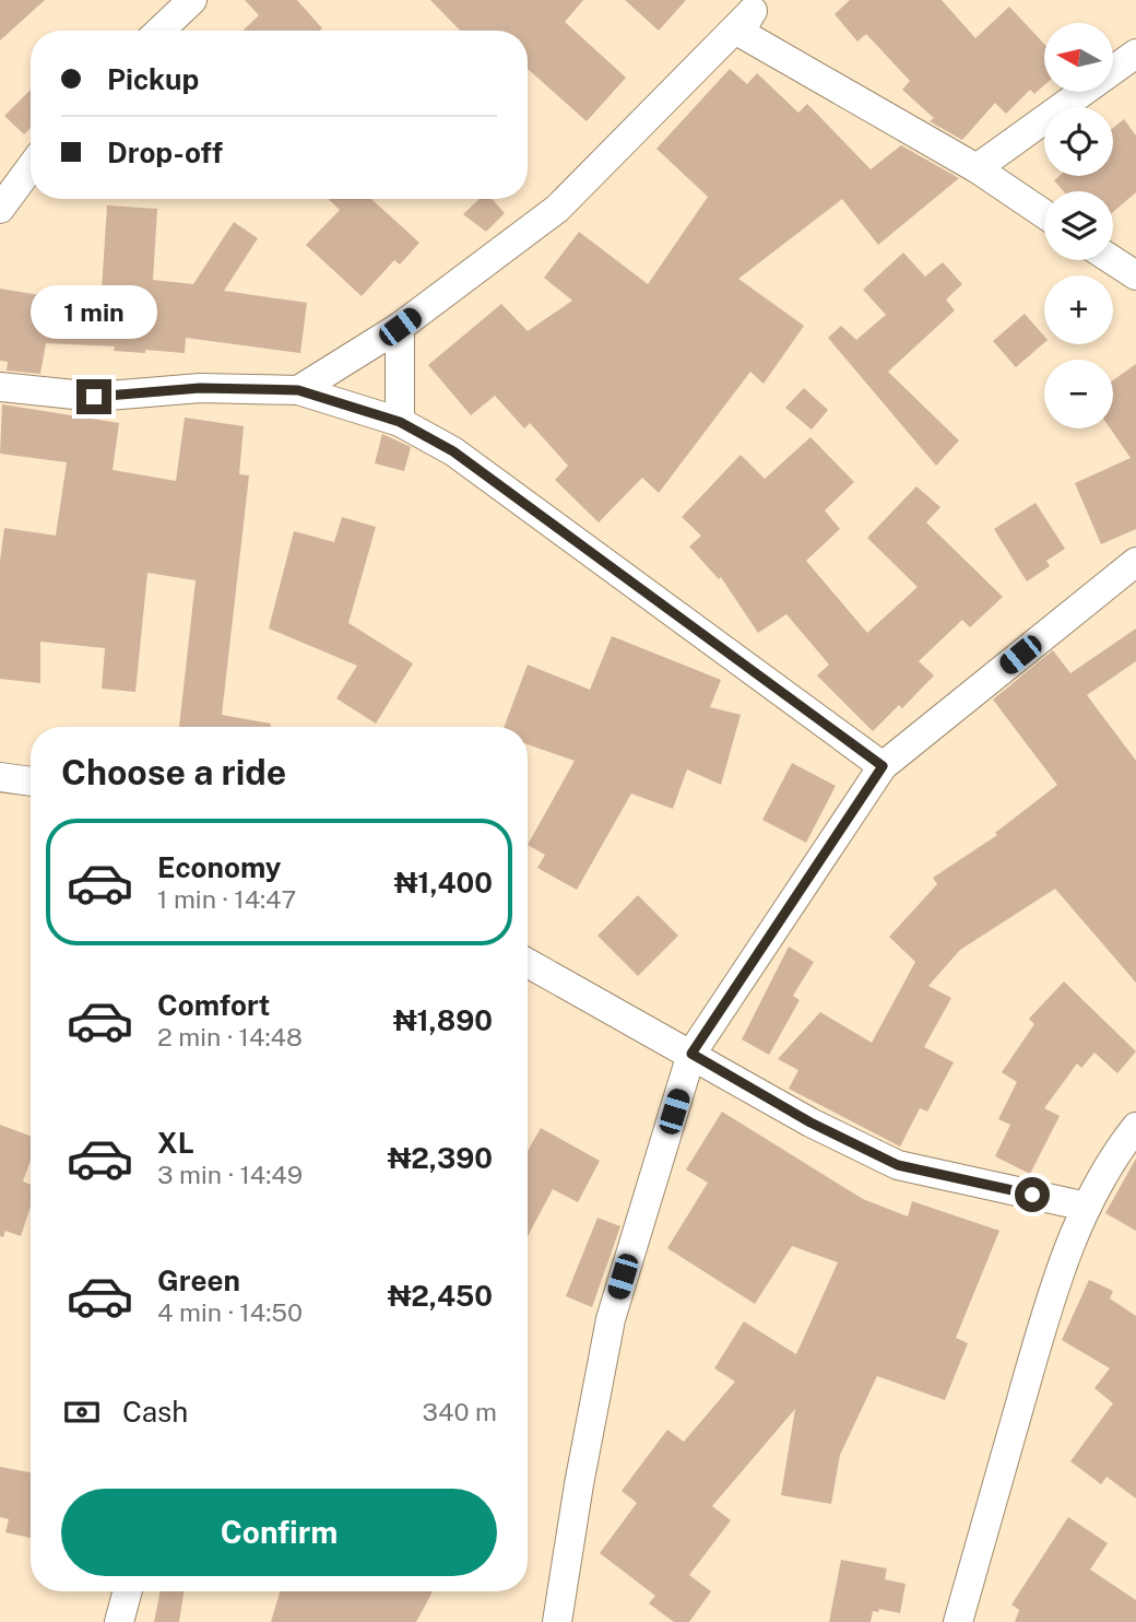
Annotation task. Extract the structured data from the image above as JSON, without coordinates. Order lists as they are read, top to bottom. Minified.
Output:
{"north":"left","page":{"map_buttons":["+","−"],"banner":["Pickup","Drop-off"],"bubble":"1 min","heading":"Choose a ride","list":[{"name":"Economy","note":"1 min · 14:47","value":"₦1,400"},{"name":"Comfort","note":"2 min · 14:48","value":"₦1,890"},{"name":"XL","note":"3 min · 14:49","value":"₦2,390"},{"name":"Green","note":"4 min · 14:50","value":"₦2,450"}],"pay":["Cash","340 m"],"buttons":"Confirm"}}
